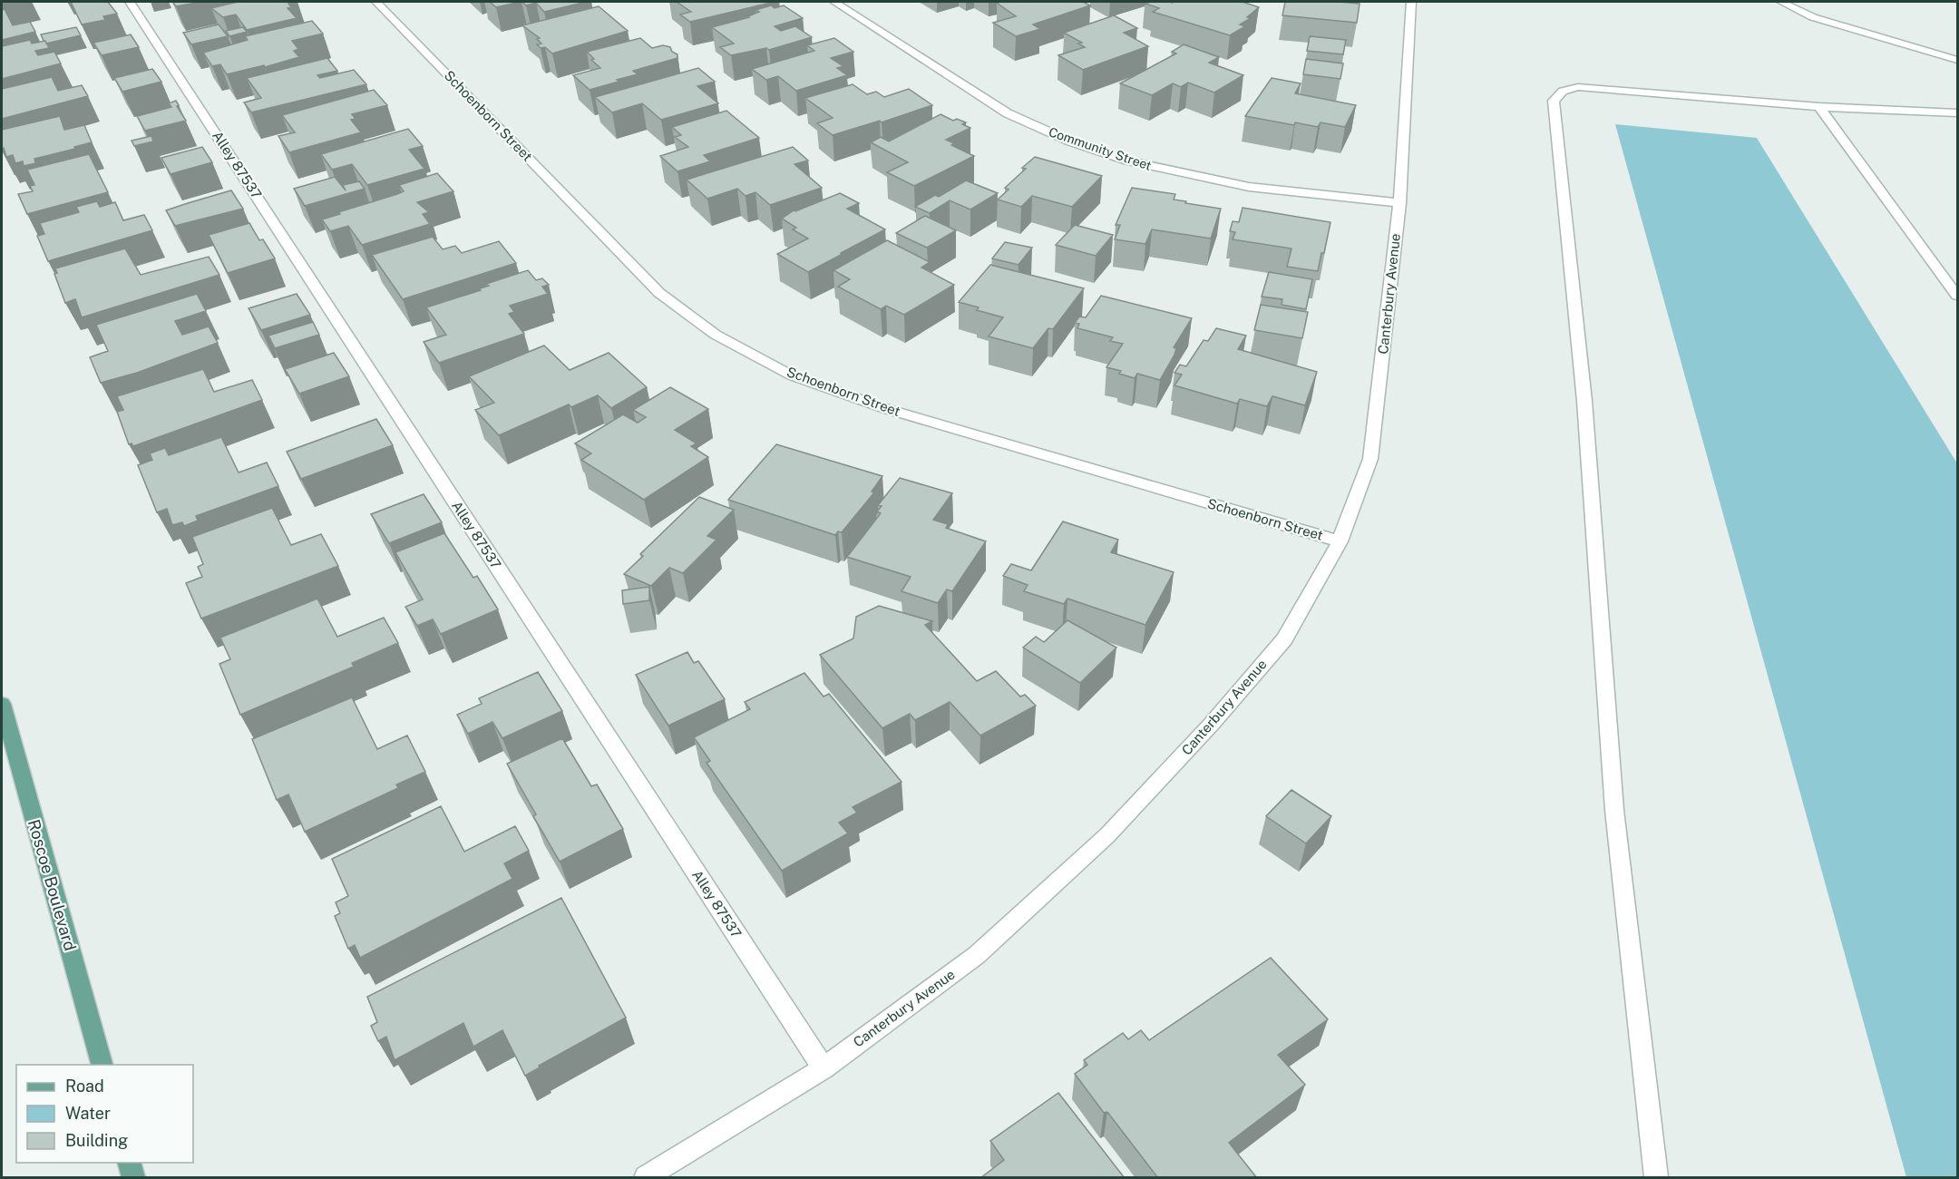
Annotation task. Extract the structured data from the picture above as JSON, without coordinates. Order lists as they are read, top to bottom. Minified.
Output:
{"streets":{"main road":["Roscoe Boulevard"],"street":["Schoenborn Street","Community Street","Alley 87537","Canterbury Avenue"]},"crossings":[["Schoenborn Street","Canterbury Avenue"],["Community Street","Canterbury Avenue"],["Alley 87537","Canterbury Avenue"]],"legend":["Road","Water","Building"]}
